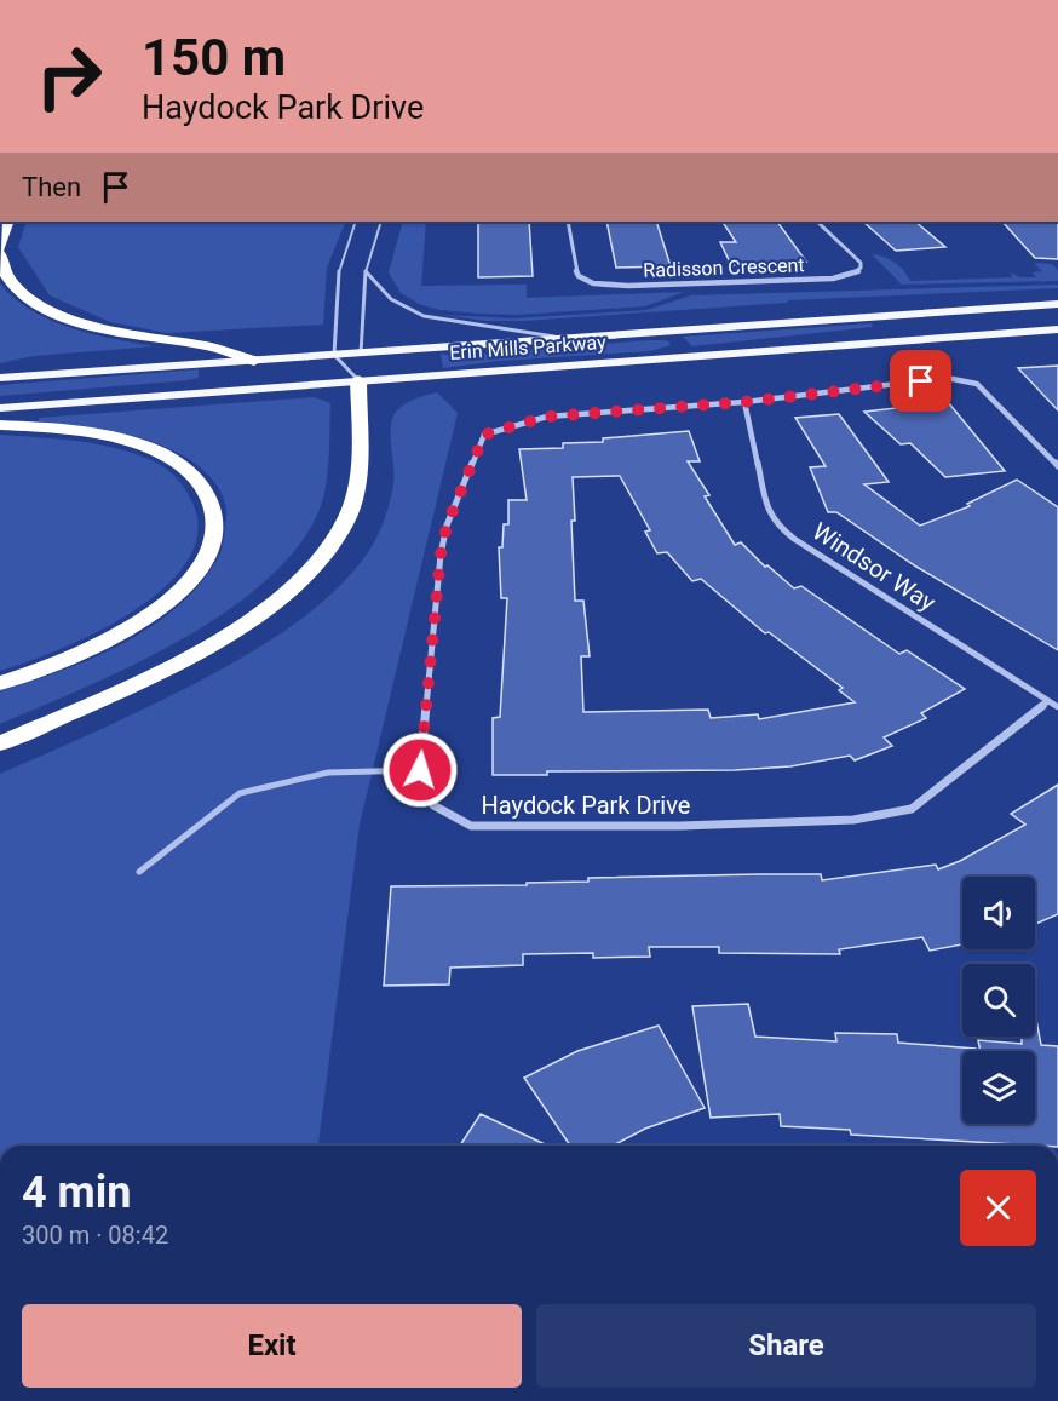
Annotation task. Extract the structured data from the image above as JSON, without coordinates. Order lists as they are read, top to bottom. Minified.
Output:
{"streets":{"main road":["Erin Mills Parkway"],"street":["Radisson Crescent","Windsor Way","Haydock Park Drive"]},"crossings":[["Windsor Way","Haydock Park Drive"]],"page":{"turn":["150 m","Haydock Park Drive"],"then":"Then","heading":["4 min","300 m · 08:42"],"buttons":["Exit","Share"]}}
